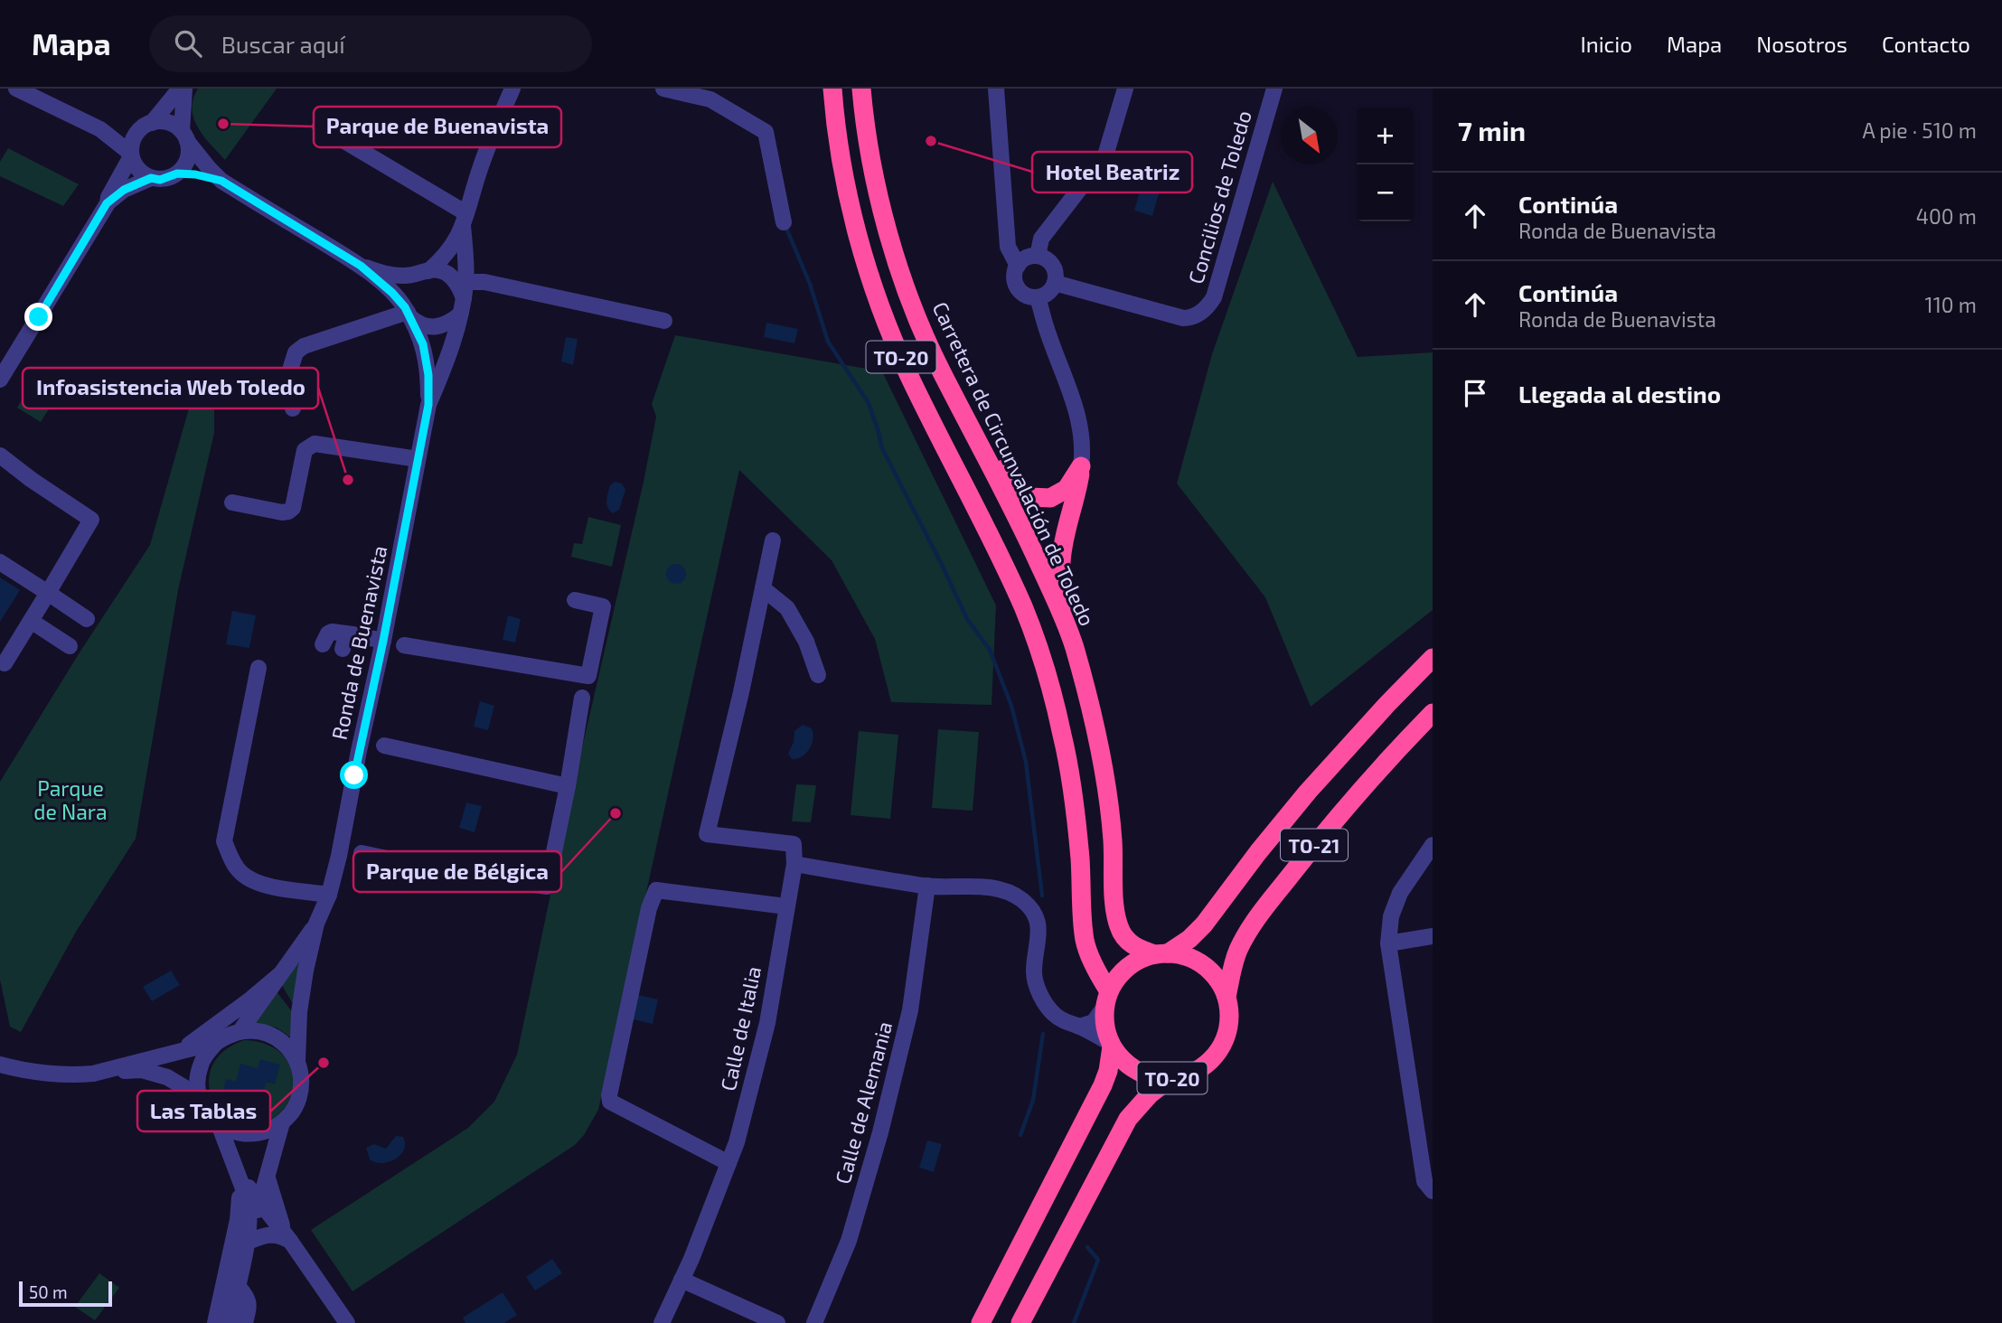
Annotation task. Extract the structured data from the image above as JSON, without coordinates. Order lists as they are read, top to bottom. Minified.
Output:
{"streets":{"highway":["TO-20","Carretera de Circunvalación de Toledo","TO-21"],"street":["Concilios de Toledo","Ronda de Buenavista","Calle de Italia","Calle de Alemania"]},"crossings":[["TO-20","Carretera de Circunvalación de Toledo"],["TO-20","TO-21"],["Carretera de Circunvalación de Toledo","TO-21"]],"parks":["Parque de Nara"],"places":["Parque de Buenavista","Hotel Beatriz","Infoasistencia Web Toledo","Parque de Bélgica","Las Tablas"],"scale_bar":"50 m","north":"bottom right","page":{"header":"Mapa","search":"Buscar aquí","nav":["Inicio","Mapa","Nosotros","Contacto"],"heading":["7 min","A pie · 510 m"],"map_buttons":["+","−"],"list":[["Continúa","Ronda de Buenavista","400 m"],["Continúa","Ronda de Buenavista","110 m"],"Llegada al destino"],"scale":"50 m"}}
